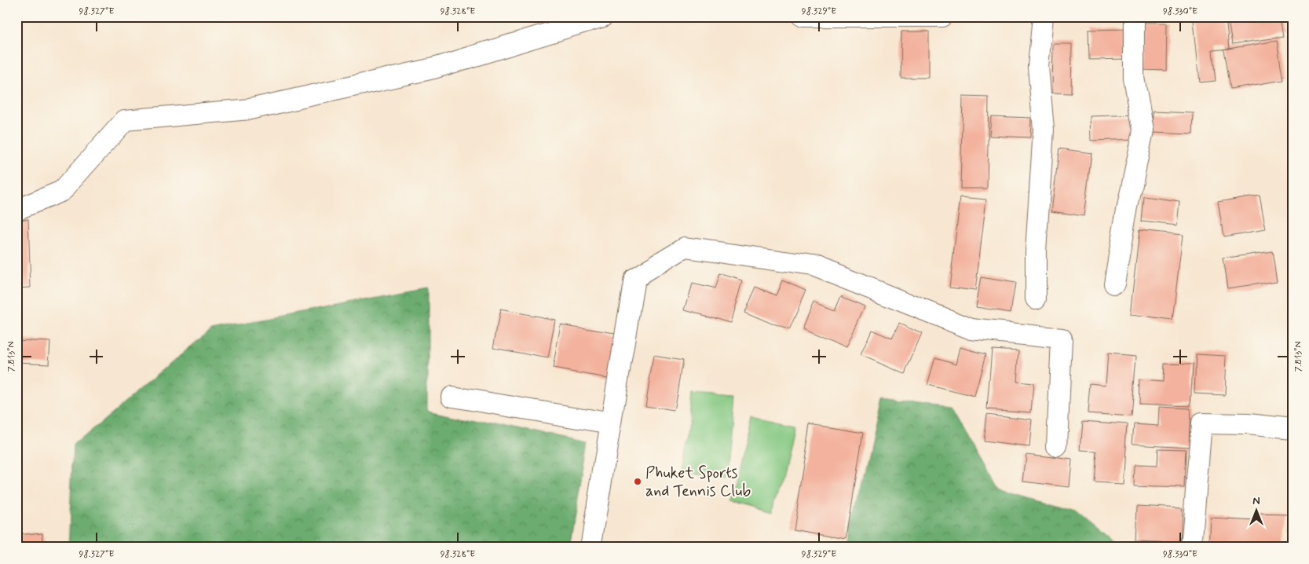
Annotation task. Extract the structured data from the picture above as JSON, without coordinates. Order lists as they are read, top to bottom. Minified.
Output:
{"places":["Phuket Sports and Tennis Club"],"north":"top","coordinates":["98.327°E","98.328°E","98.329°E","98.330°E","7.813°N"]}
